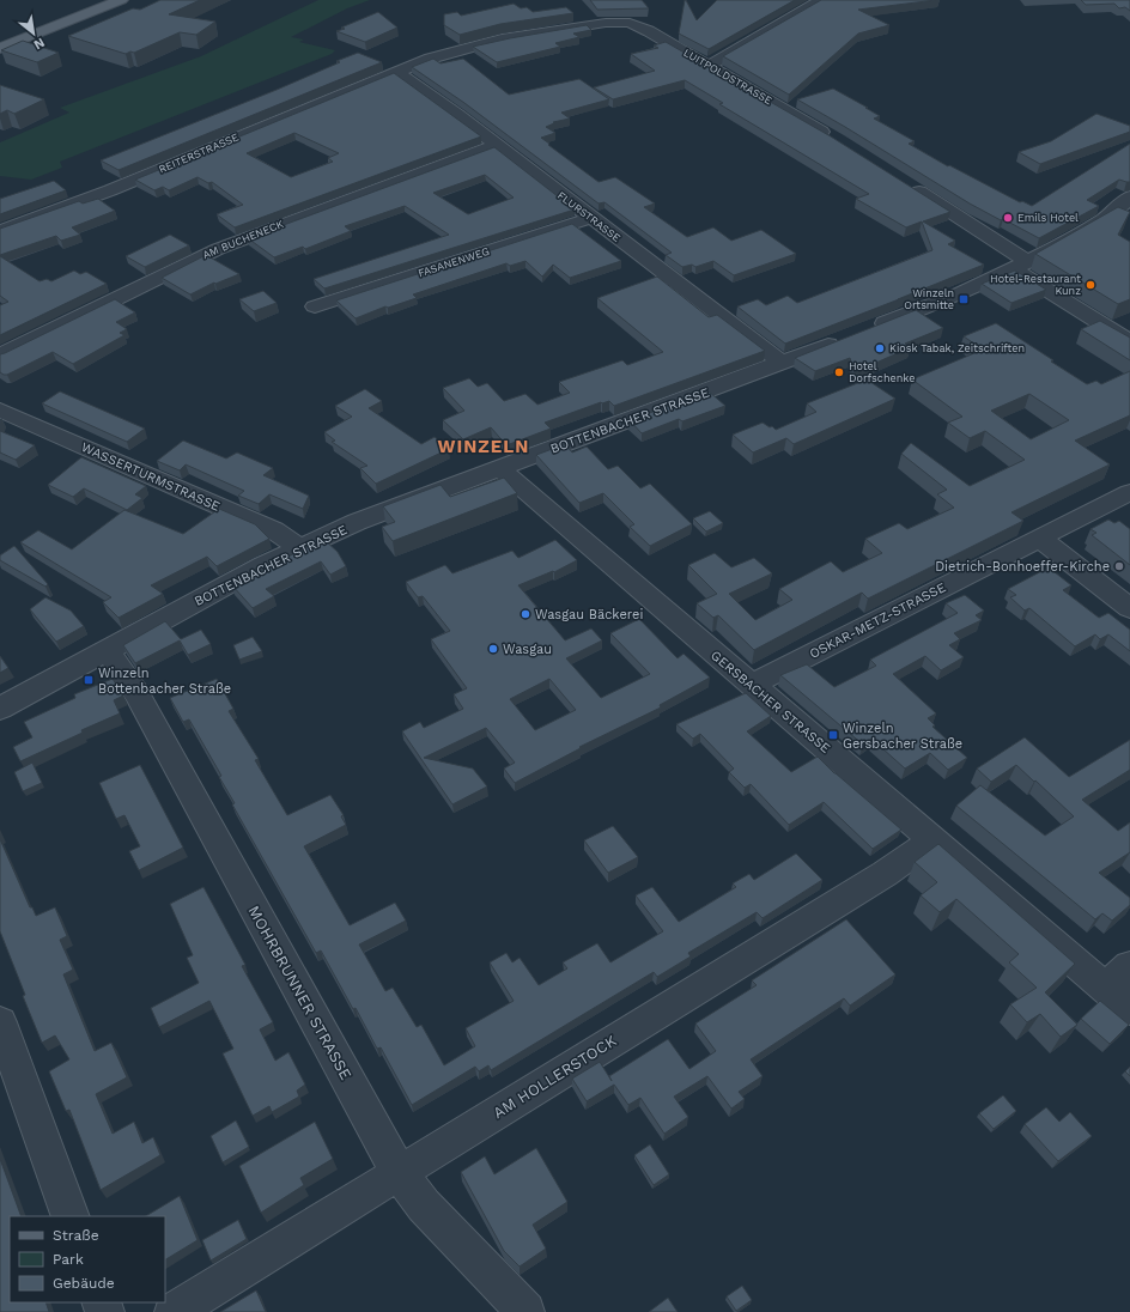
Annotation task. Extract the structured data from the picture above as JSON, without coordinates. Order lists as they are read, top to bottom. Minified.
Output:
{"streets":{"street":["LUITPOLDSTRASSE","REITERSTRASSE","FLURSTRASSE","AM BUCHENECK","FASANENWEG","BOTTENBACHER STRASSE","WASSERTURMSTRASSE","OSKAR-METZ-STRASSE","GERSBACHER STRASSE","MOHRBRUNNER STRASSE","AM HOLLERSTOCK"]},"crossings":[["LUITPOLDSTRASSE","REITERSTRASSE"],["LUITPOLDSTRASSE","FLURSTRASSE"],["REITERSTRASSE","FLURSTRASSE"],["FLURSTRASSE","AM BUCHENECK"],["FLURSTRASSE","FASANENWEG"],["FLURSTRASSE","BOTTENBACHER STRASSE"],["BOTTENBACHER STRASSE","WASSERTURMSTRASSE"],["BOTTENBACHER STRASSE","GERSBACHER STRASSE"],["BOTTENBACHER STRASSE","MOHRBRUNNER STRASSE"],["OSKAR-METZ-STRASSE","GERSBACHER STRASSE"],["GERSBACHER STRASSE","AM HOLLERSTOCK"],["MOHRBRUNNER STRASSE","AM HOLLERSTOCK"]],"districts":["WINZELN"],"places":{"other":["Emils Hotel","Hotel-Restaurant Kunz","Kiosk Tabak, Zeitschriften","Hotel Dorfschenke","Dietrich-Bonhoeffer-Kirche","Wasgau Bäckerei","Wasgau"],"transit":["Winzeln Ortsmitte","Winzeln Bottenbacher Straße","Winzeln Gersbacher Straße"]},"legend":["Straße","Park","Gebäude"],"north":"bottom right"}
